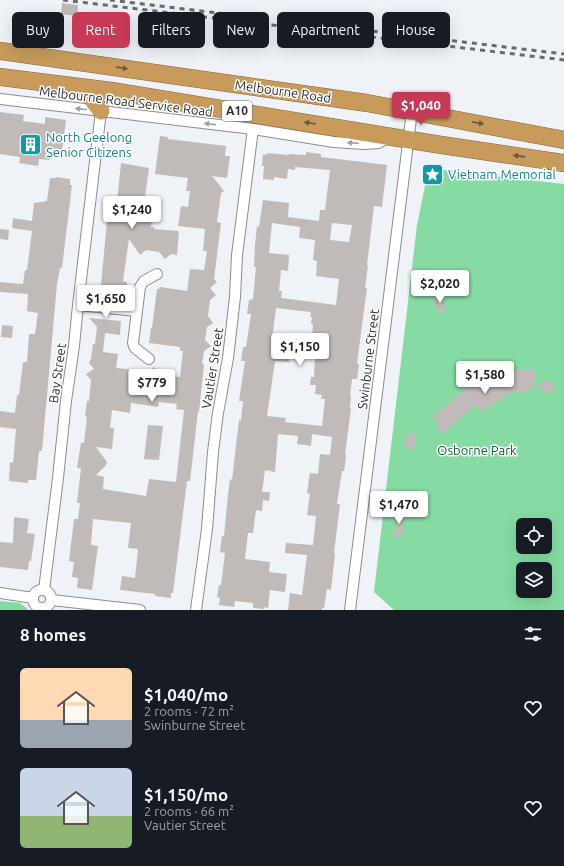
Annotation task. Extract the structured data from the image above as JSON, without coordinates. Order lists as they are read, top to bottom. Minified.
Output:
{"streets":{"highway":["Melbourne Road","A10"],"street":["Melbourne Road Service Road","Swinburne Street","Vautier Street","Bay Street"]},"crossings":[["Melbourne Road","Melbourne Road Service Road"],["Melbourne Road","Swinburne Street"],["Melbourne Road Service Road","Vautier Street"],["Melbourne Road Service Road","Bay Street"]],"one_way":["Melbourne Road Service Road"],"parks":["Osborne Park"],"places":{"building":["North Geelong Senior Citizens"],"place":["Vietnam Memorial"]},"page":{"chip":["Buy","Rent","Filters","New","Apartment","House"],"price":["$1,040","$1,240","$2,020","$1,650","$1,150","$1,580","$779","$1,470"],"heading":"8 homes","list":[{"name":"$1,040/mo","note":"2 rooms · 72 m² · Swinburne Street"},{"name":"$1,150/mo","note":"2 rooms · 66 m² · Vautier Street"}]}}
